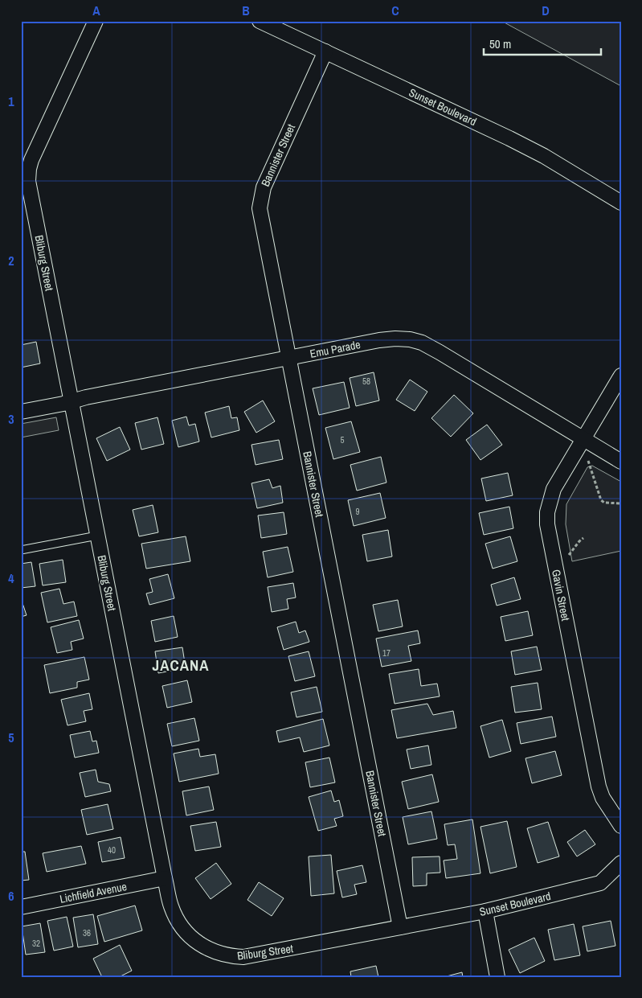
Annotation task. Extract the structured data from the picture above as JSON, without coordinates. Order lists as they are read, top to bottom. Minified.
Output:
{"streets":{"street":["Sunset Boulevard","Bannister Street","Bliburg Street","Emu Parade","Gavin Street","Lichfield Avenue"]},"crossings":[["Sunset Boulevard","Bannister Street"],["Sunset Boulevard","Bliburg Street"],["Bannister Street","Bliburg Street"],["Bannister Street","Emu Parade"],["Bliburg Street","Emu Parade"],["Bliburg Street","Lichfield Avenue"],["Emu Parade","Gavin Street"]],"districts":["JACANA"],"house_numbers":["58","5","9","17","40","36","32"],"scale_bar":"50 m","grid":{"columns":["A","B","C","D"],"rows":["1","2","3","4","5","6"]}}
